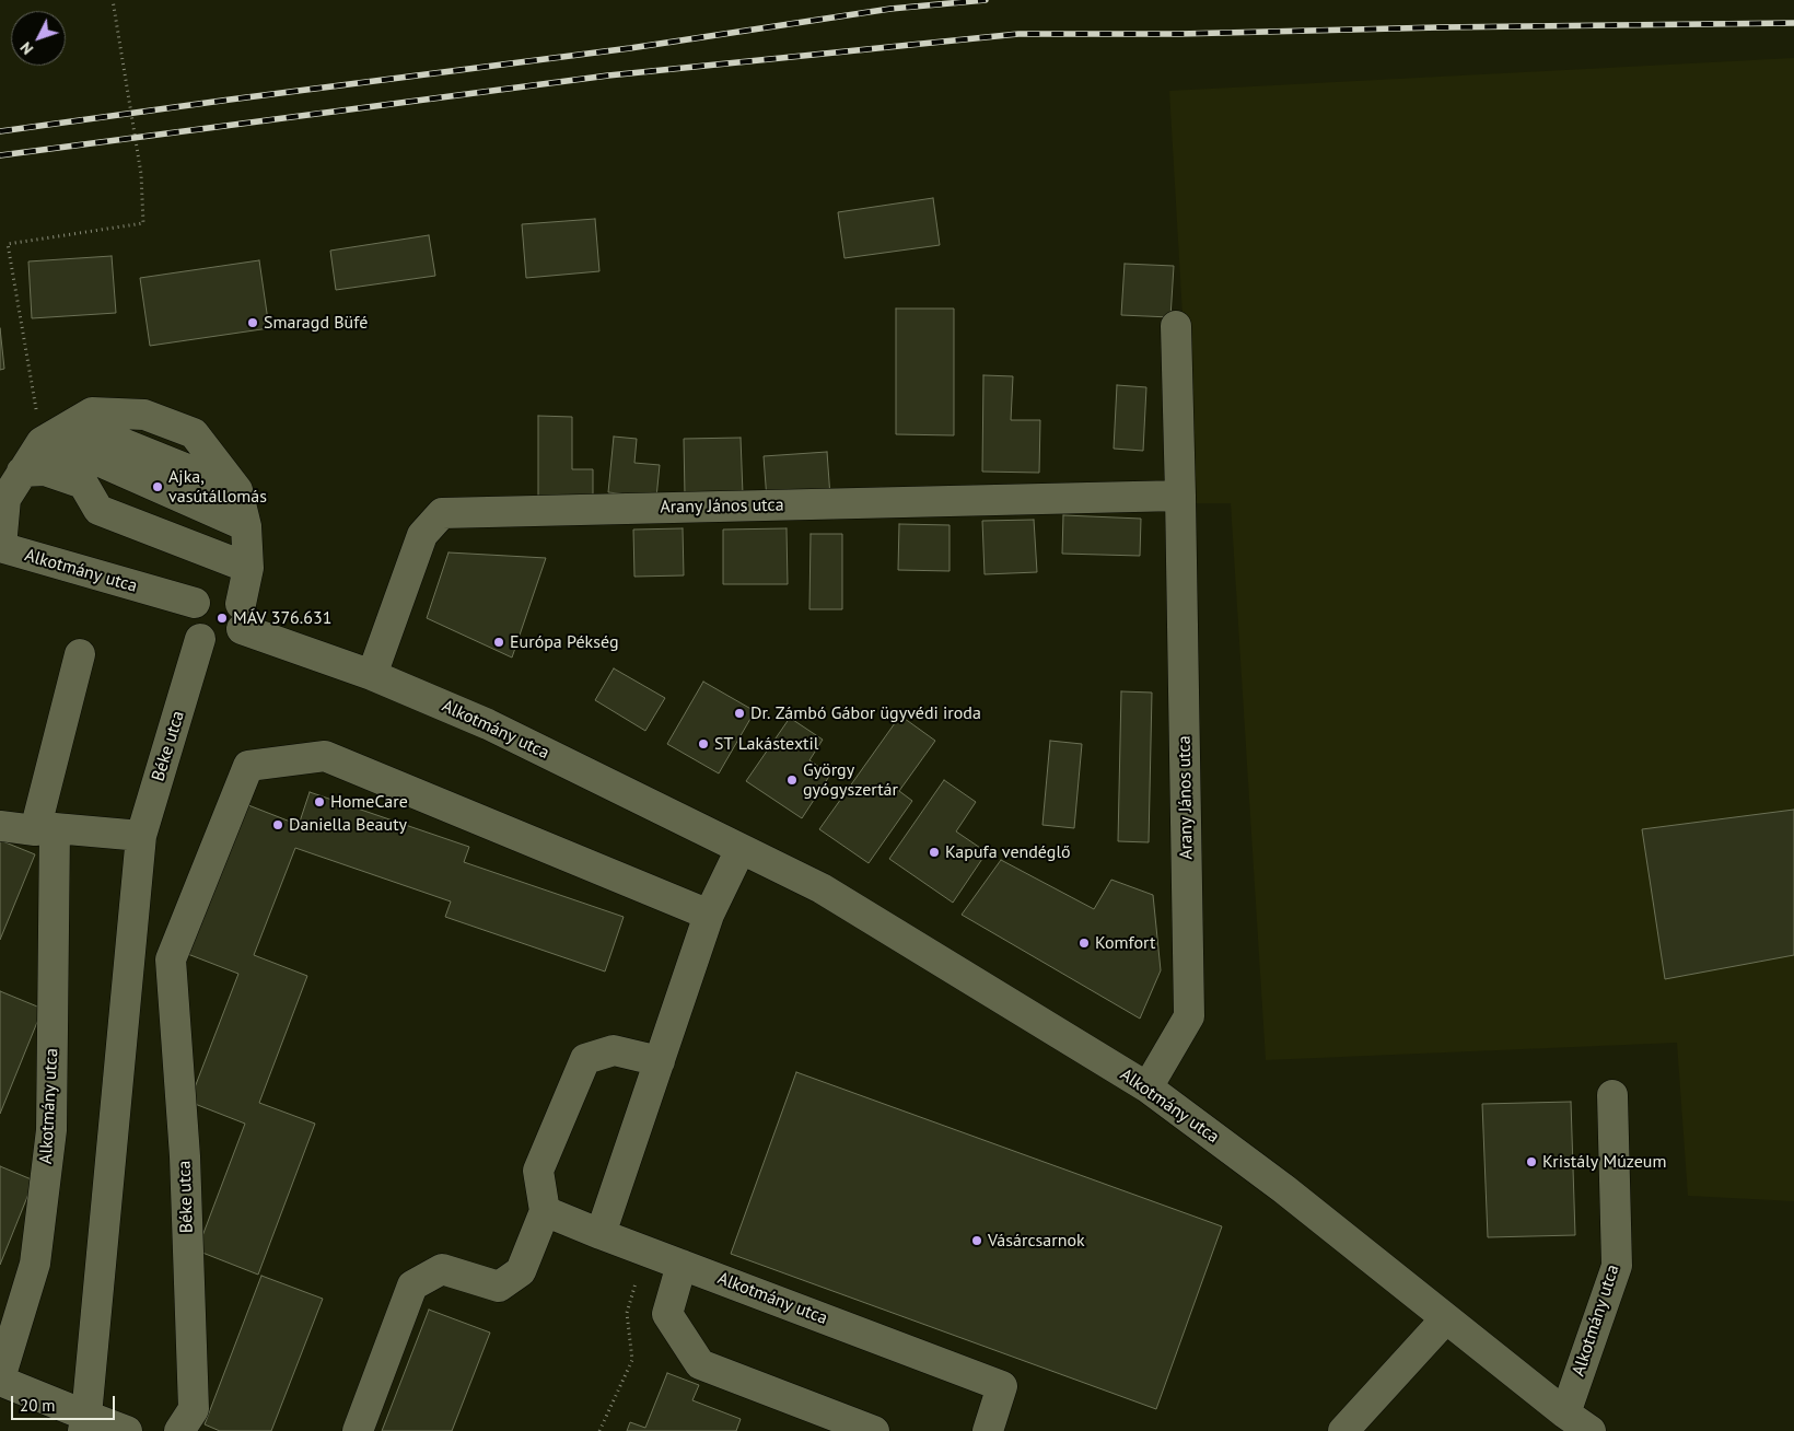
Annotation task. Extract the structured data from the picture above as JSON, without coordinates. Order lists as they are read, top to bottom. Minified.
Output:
{"streets":{"street":["Arany János utca","Alkotmány utca","Béke utca"]},"crossings":[["Arany János utca","Alkotmány utca"],["Alkotmány utca","Béke utca"]],"places":["Smaragd Büfé","Ajka, vasútállomás","MÁV 376.631","Európa Pékség","Dr. Zámbó Gábor ügyvédi iroda","ST Lakástextil","György gyógyszertár","HomeCare","Daniella Beauty","Kapufa vendéglő","Komfort","Kristály Múzeum","Vásárcsarnok"],"scale_bar":"20 m","north":"bottom left"}
